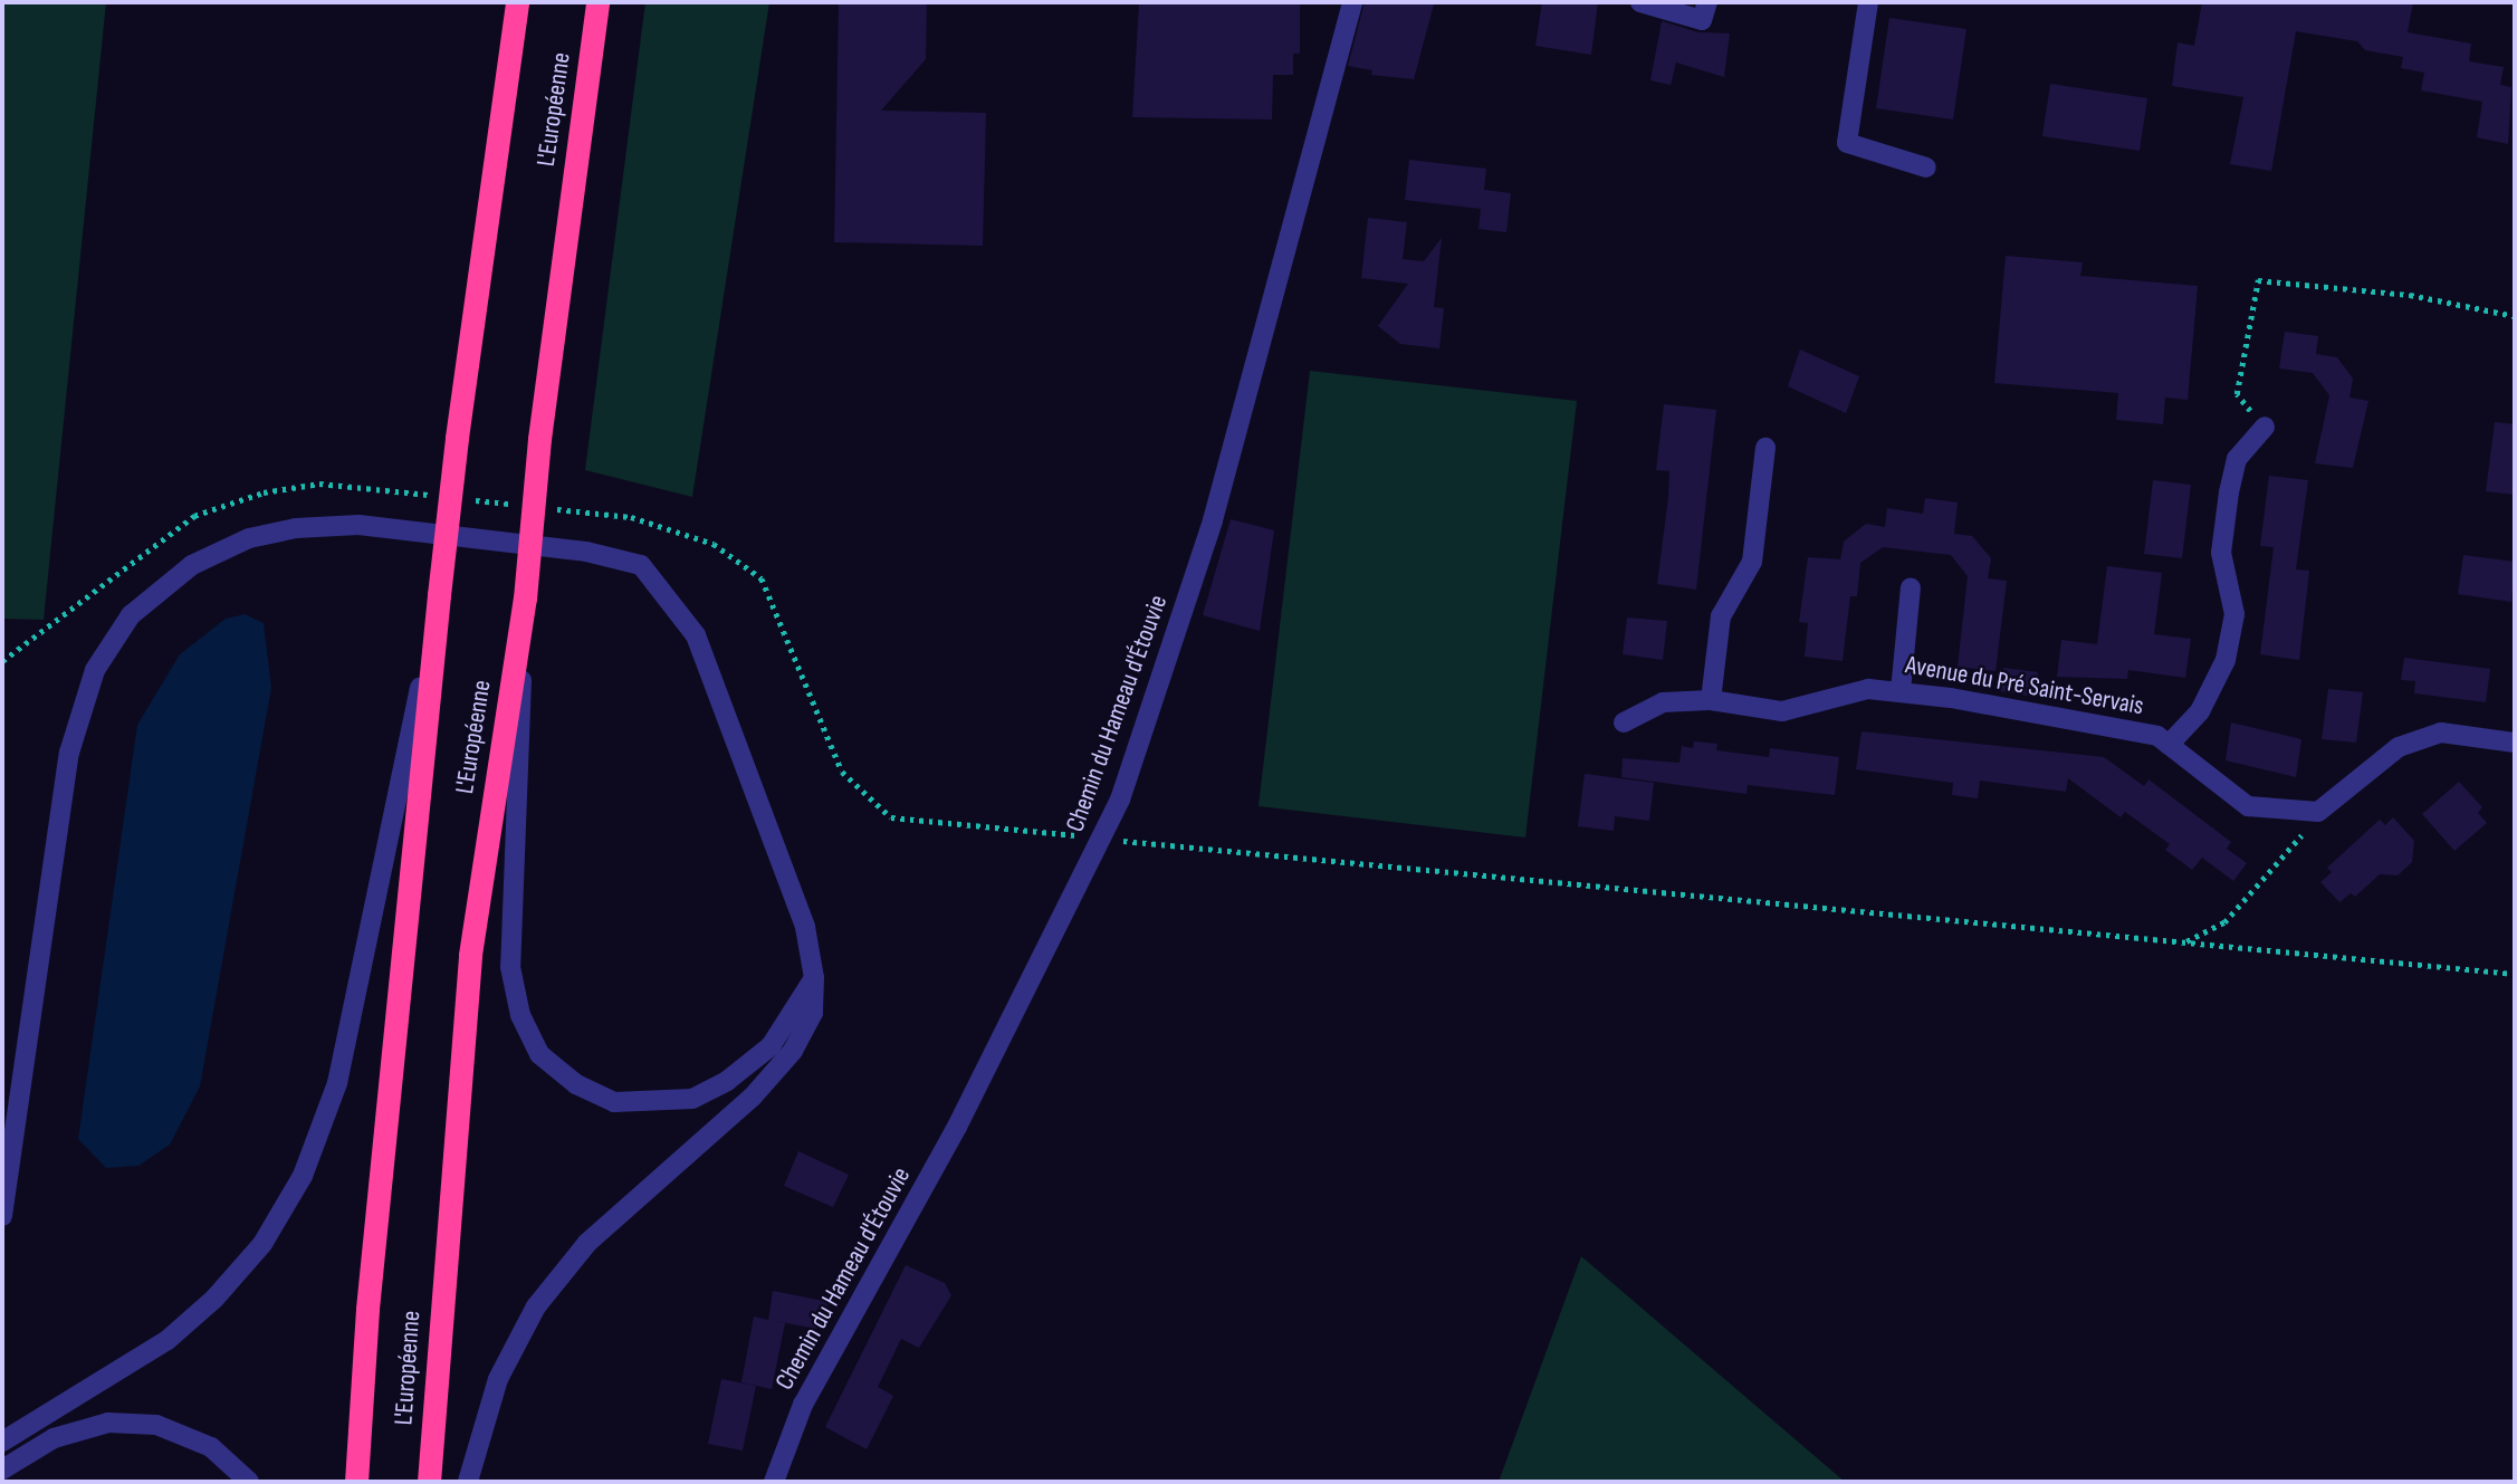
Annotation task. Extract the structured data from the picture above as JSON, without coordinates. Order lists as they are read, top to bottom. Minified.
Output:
{"streets":{"highway":["L'Européenne"],"street":["Avenue du Pré Saint-Servais","Chemin du Hameau d'Étouvie"]}}
